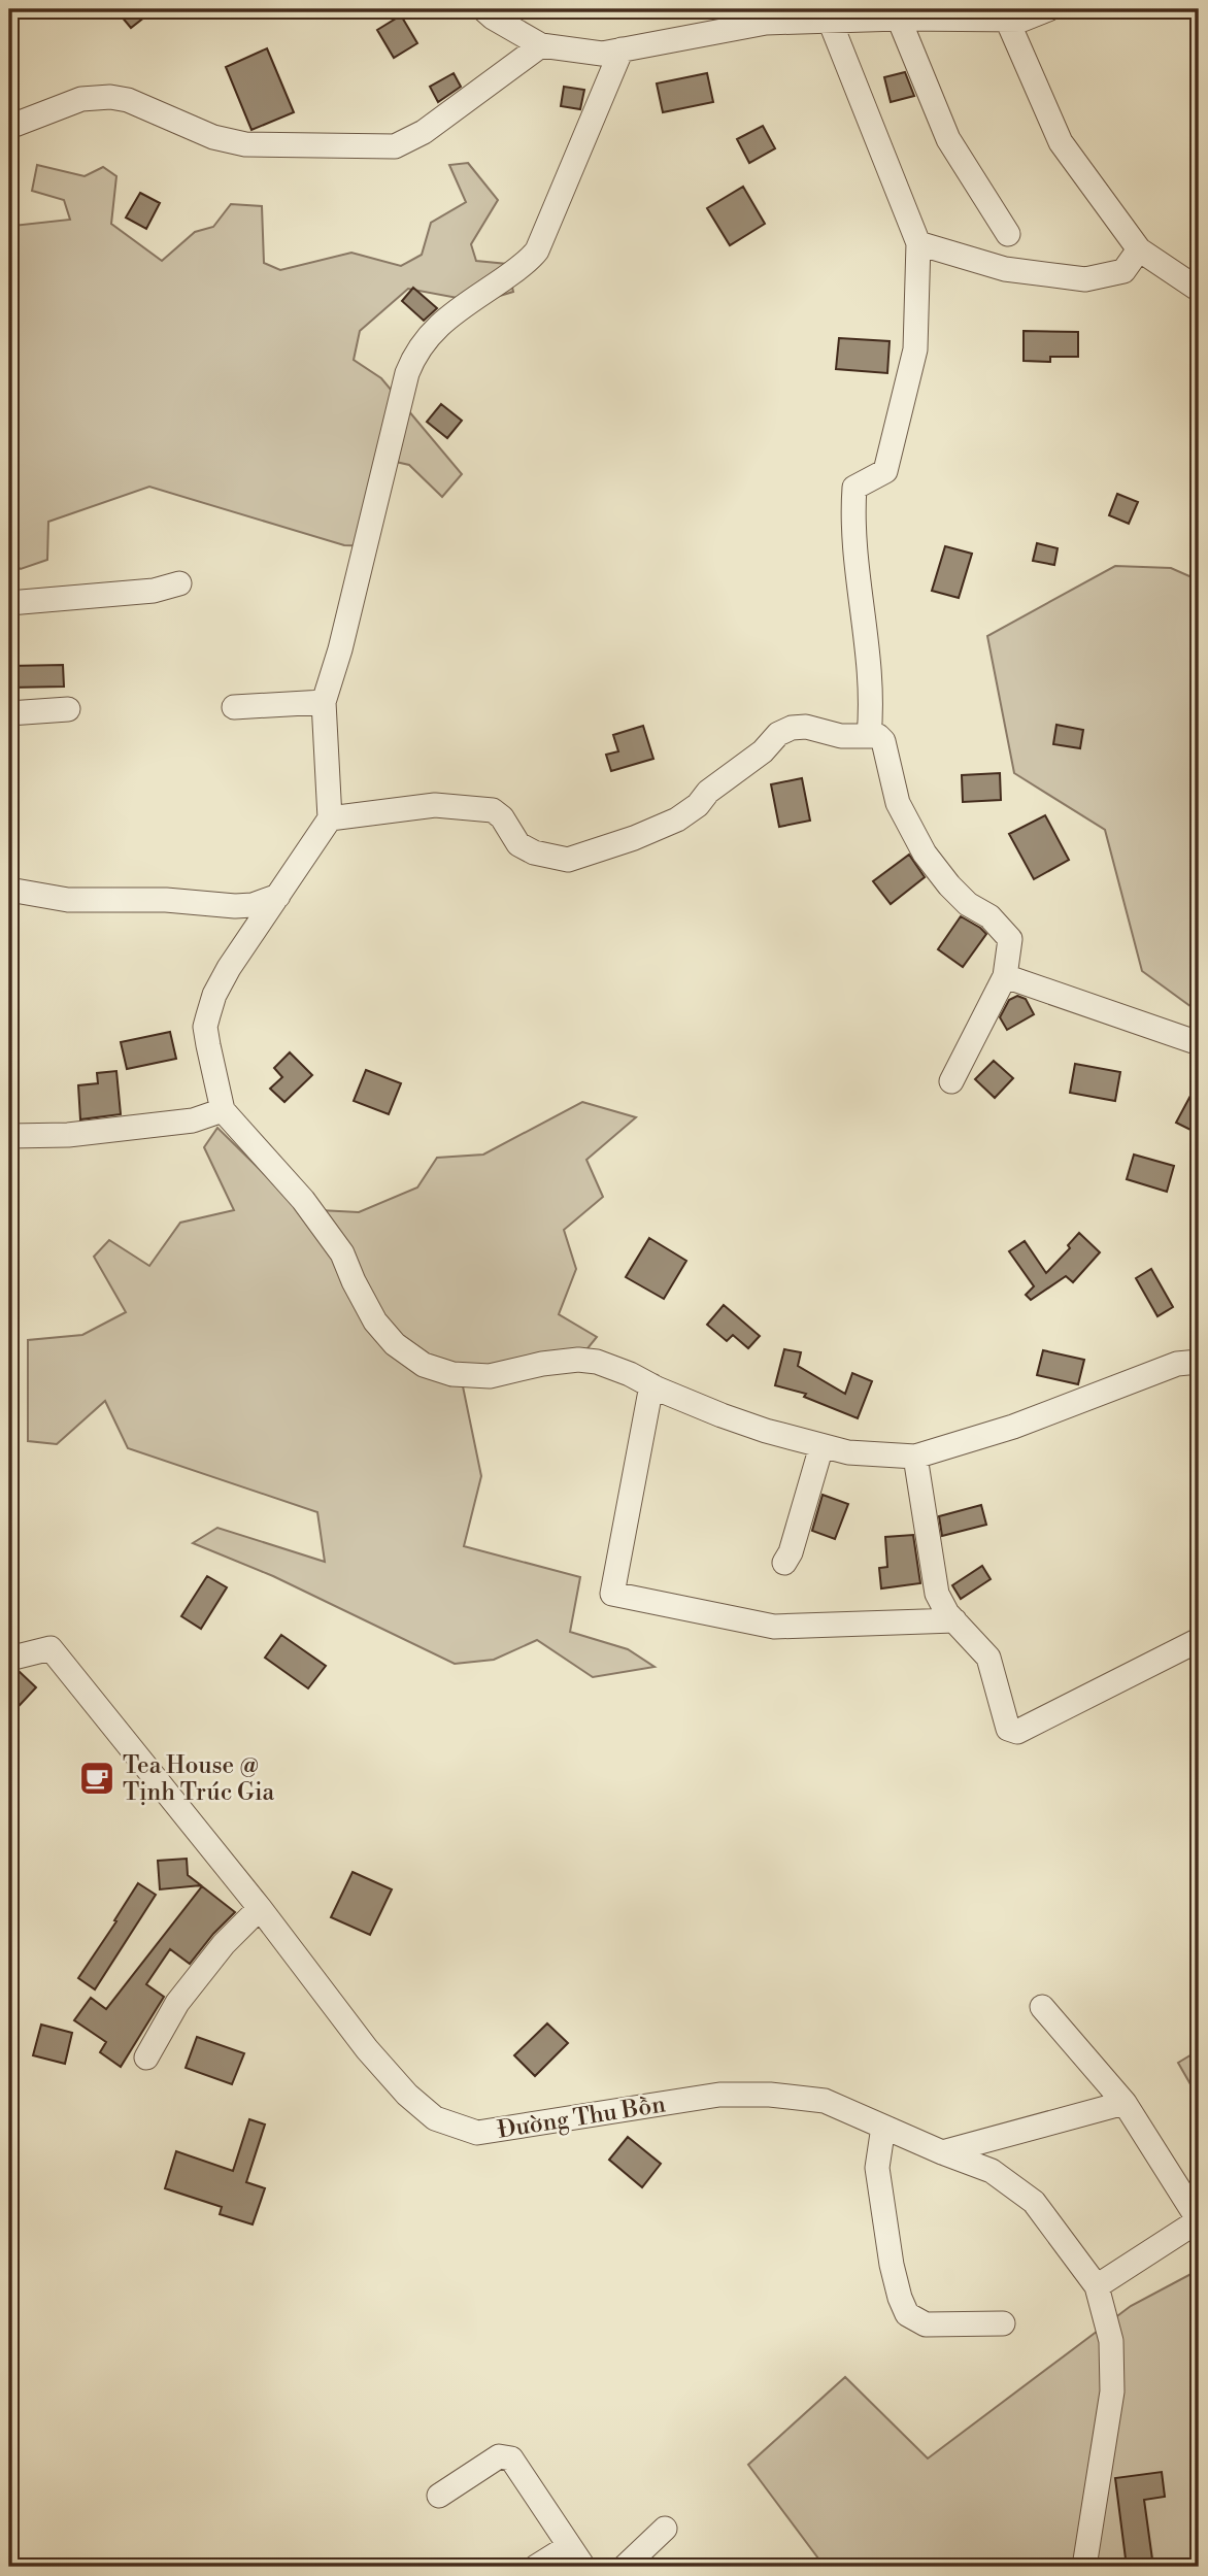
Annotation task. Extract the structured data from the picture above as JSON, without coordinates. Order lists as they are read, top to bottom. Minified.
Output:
{"streets":{"street":["Đường Thu Bồn"]},"places":{"cafe":["Tea House @ Tịnh Trúc Gia"]}}
